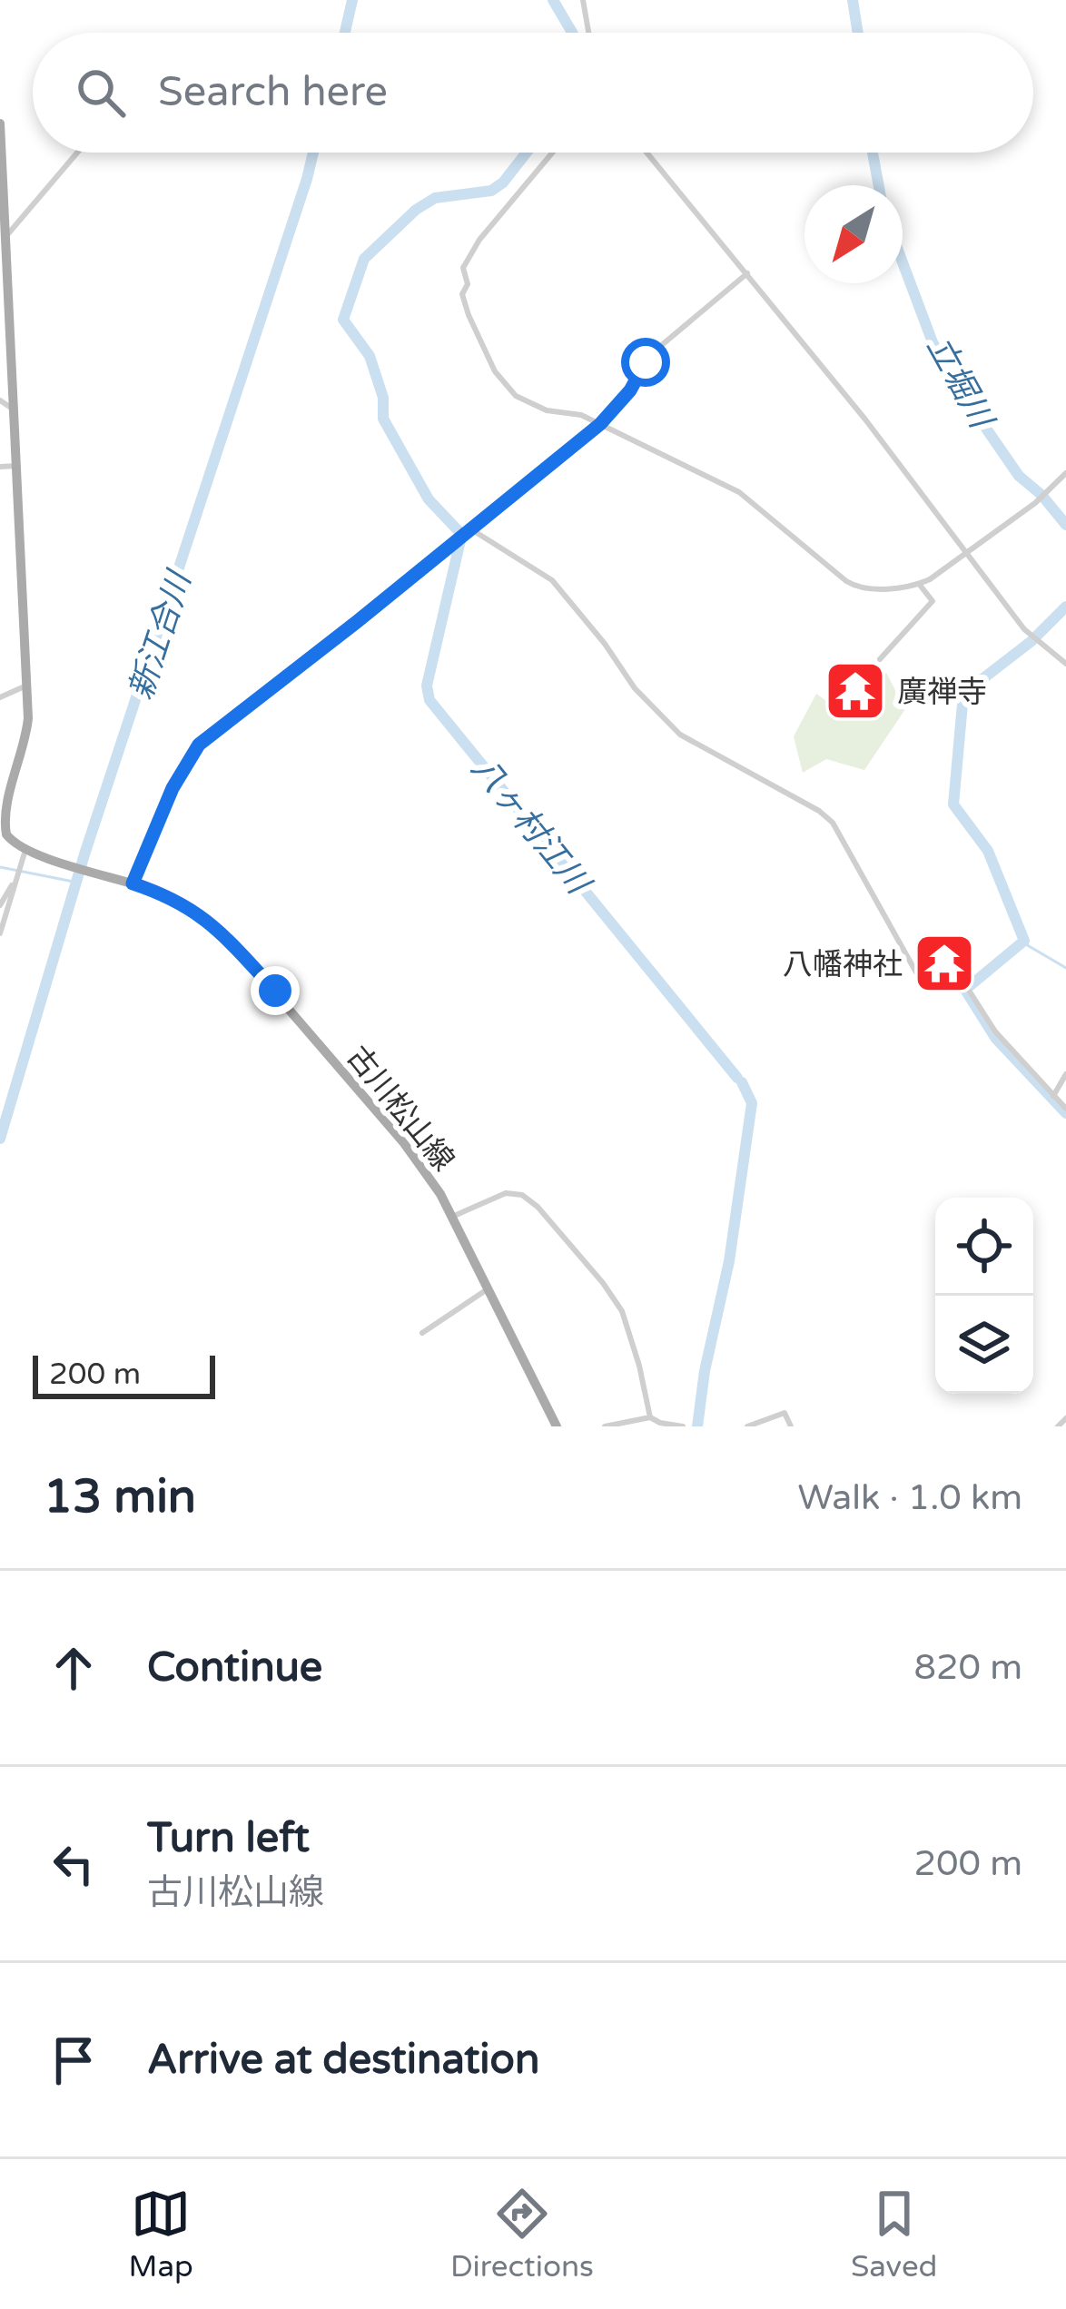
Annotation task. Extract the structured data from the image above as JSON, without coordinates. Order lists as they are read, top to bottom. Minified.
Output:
{"streets":{"main road":["古川松山線"]},"water":["立堀川","新江合川","八ヶ村江川"],"places":{"temple":["廣禅寺","八幡神社"]},"scale_bar":"200 m","north":"bottom left","page":{"search":"Search here","scale":"200 m","heading":["13 min","Walk · 1.0 km"],"list":[["Continue","820 m"],["Turn left","古川松山線","200 m"],"Arrive at destination"],"nav":["Map","Directions","Saved"]}}
